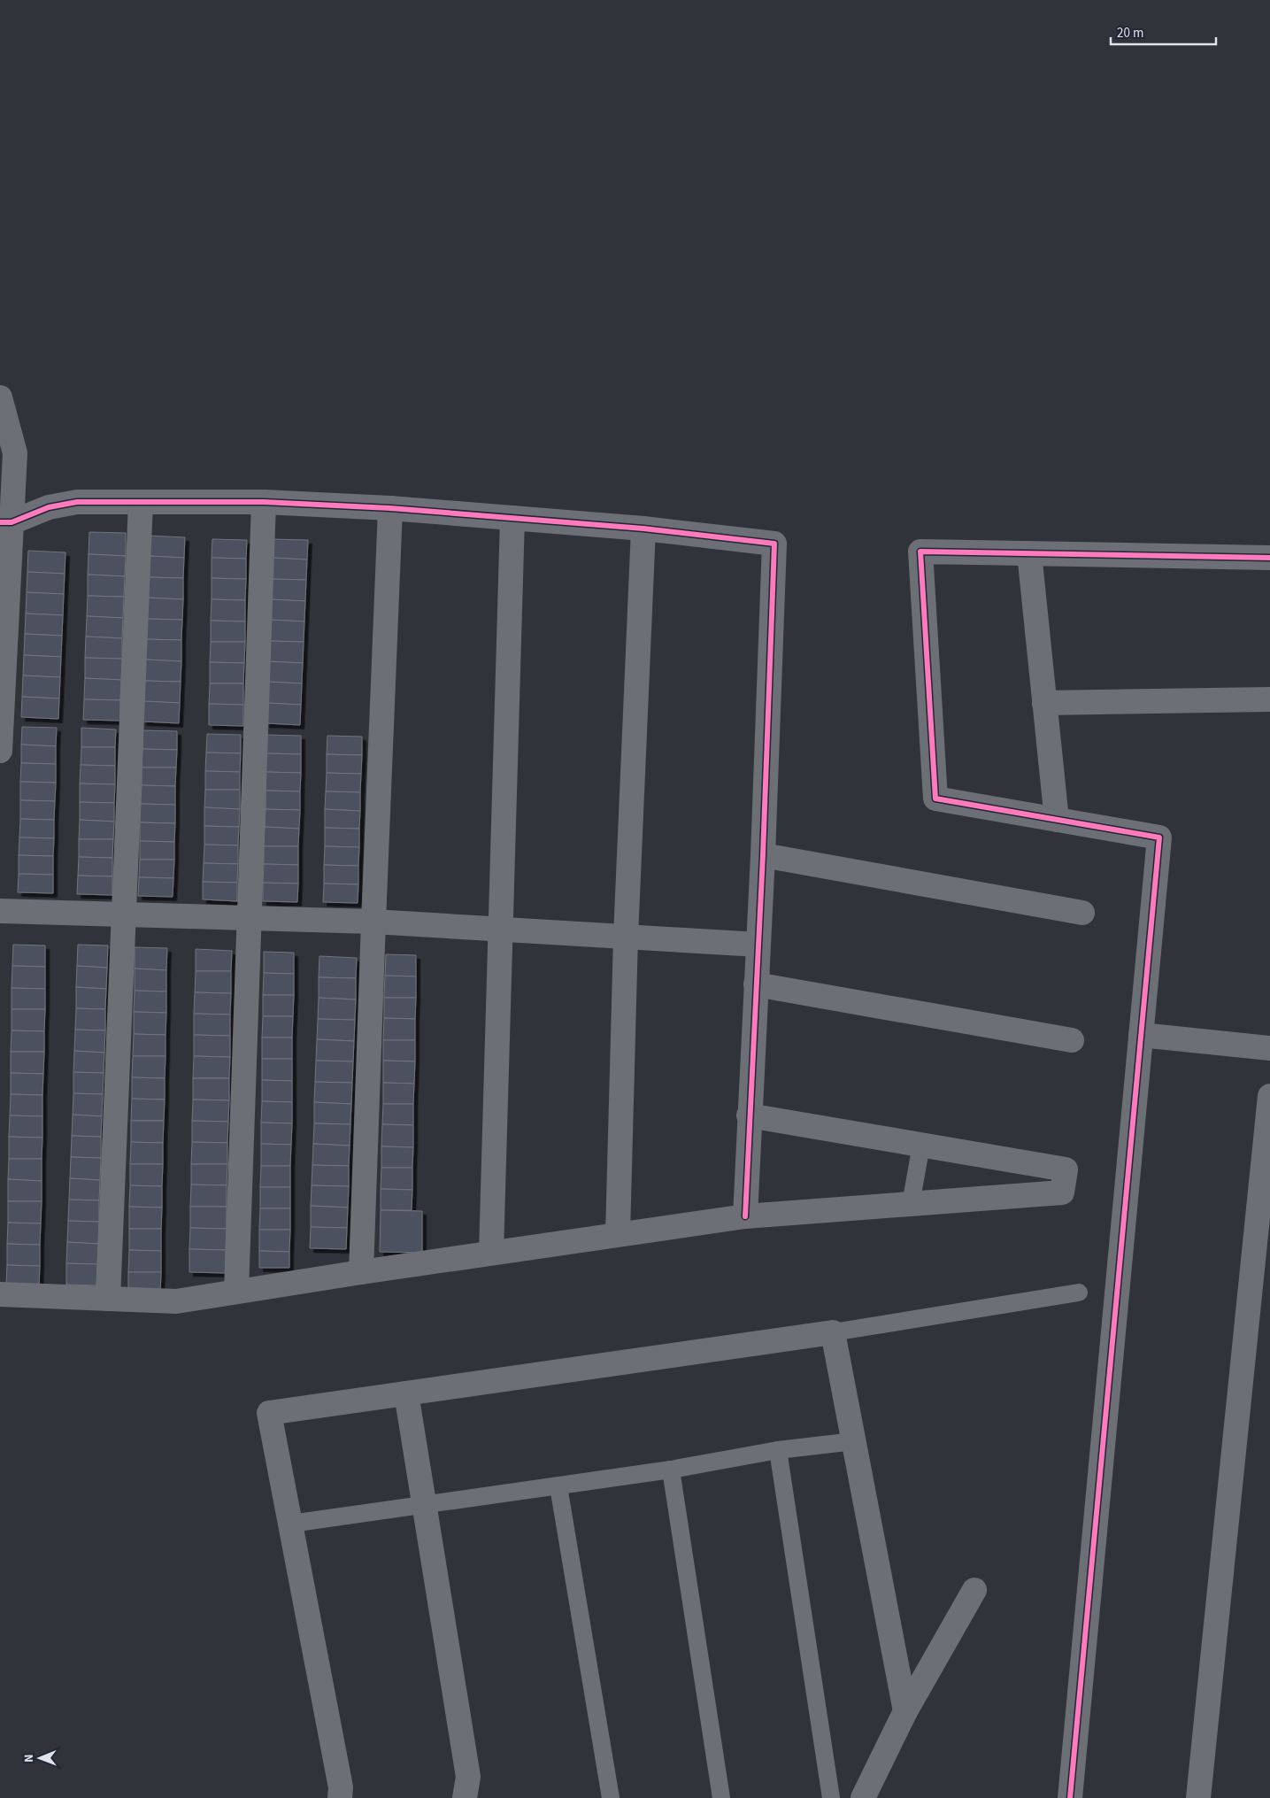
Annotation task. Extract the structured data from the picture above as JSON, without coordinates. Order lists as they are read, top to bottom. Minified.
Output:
{"scale_bar":"20 m","north":"left"}
